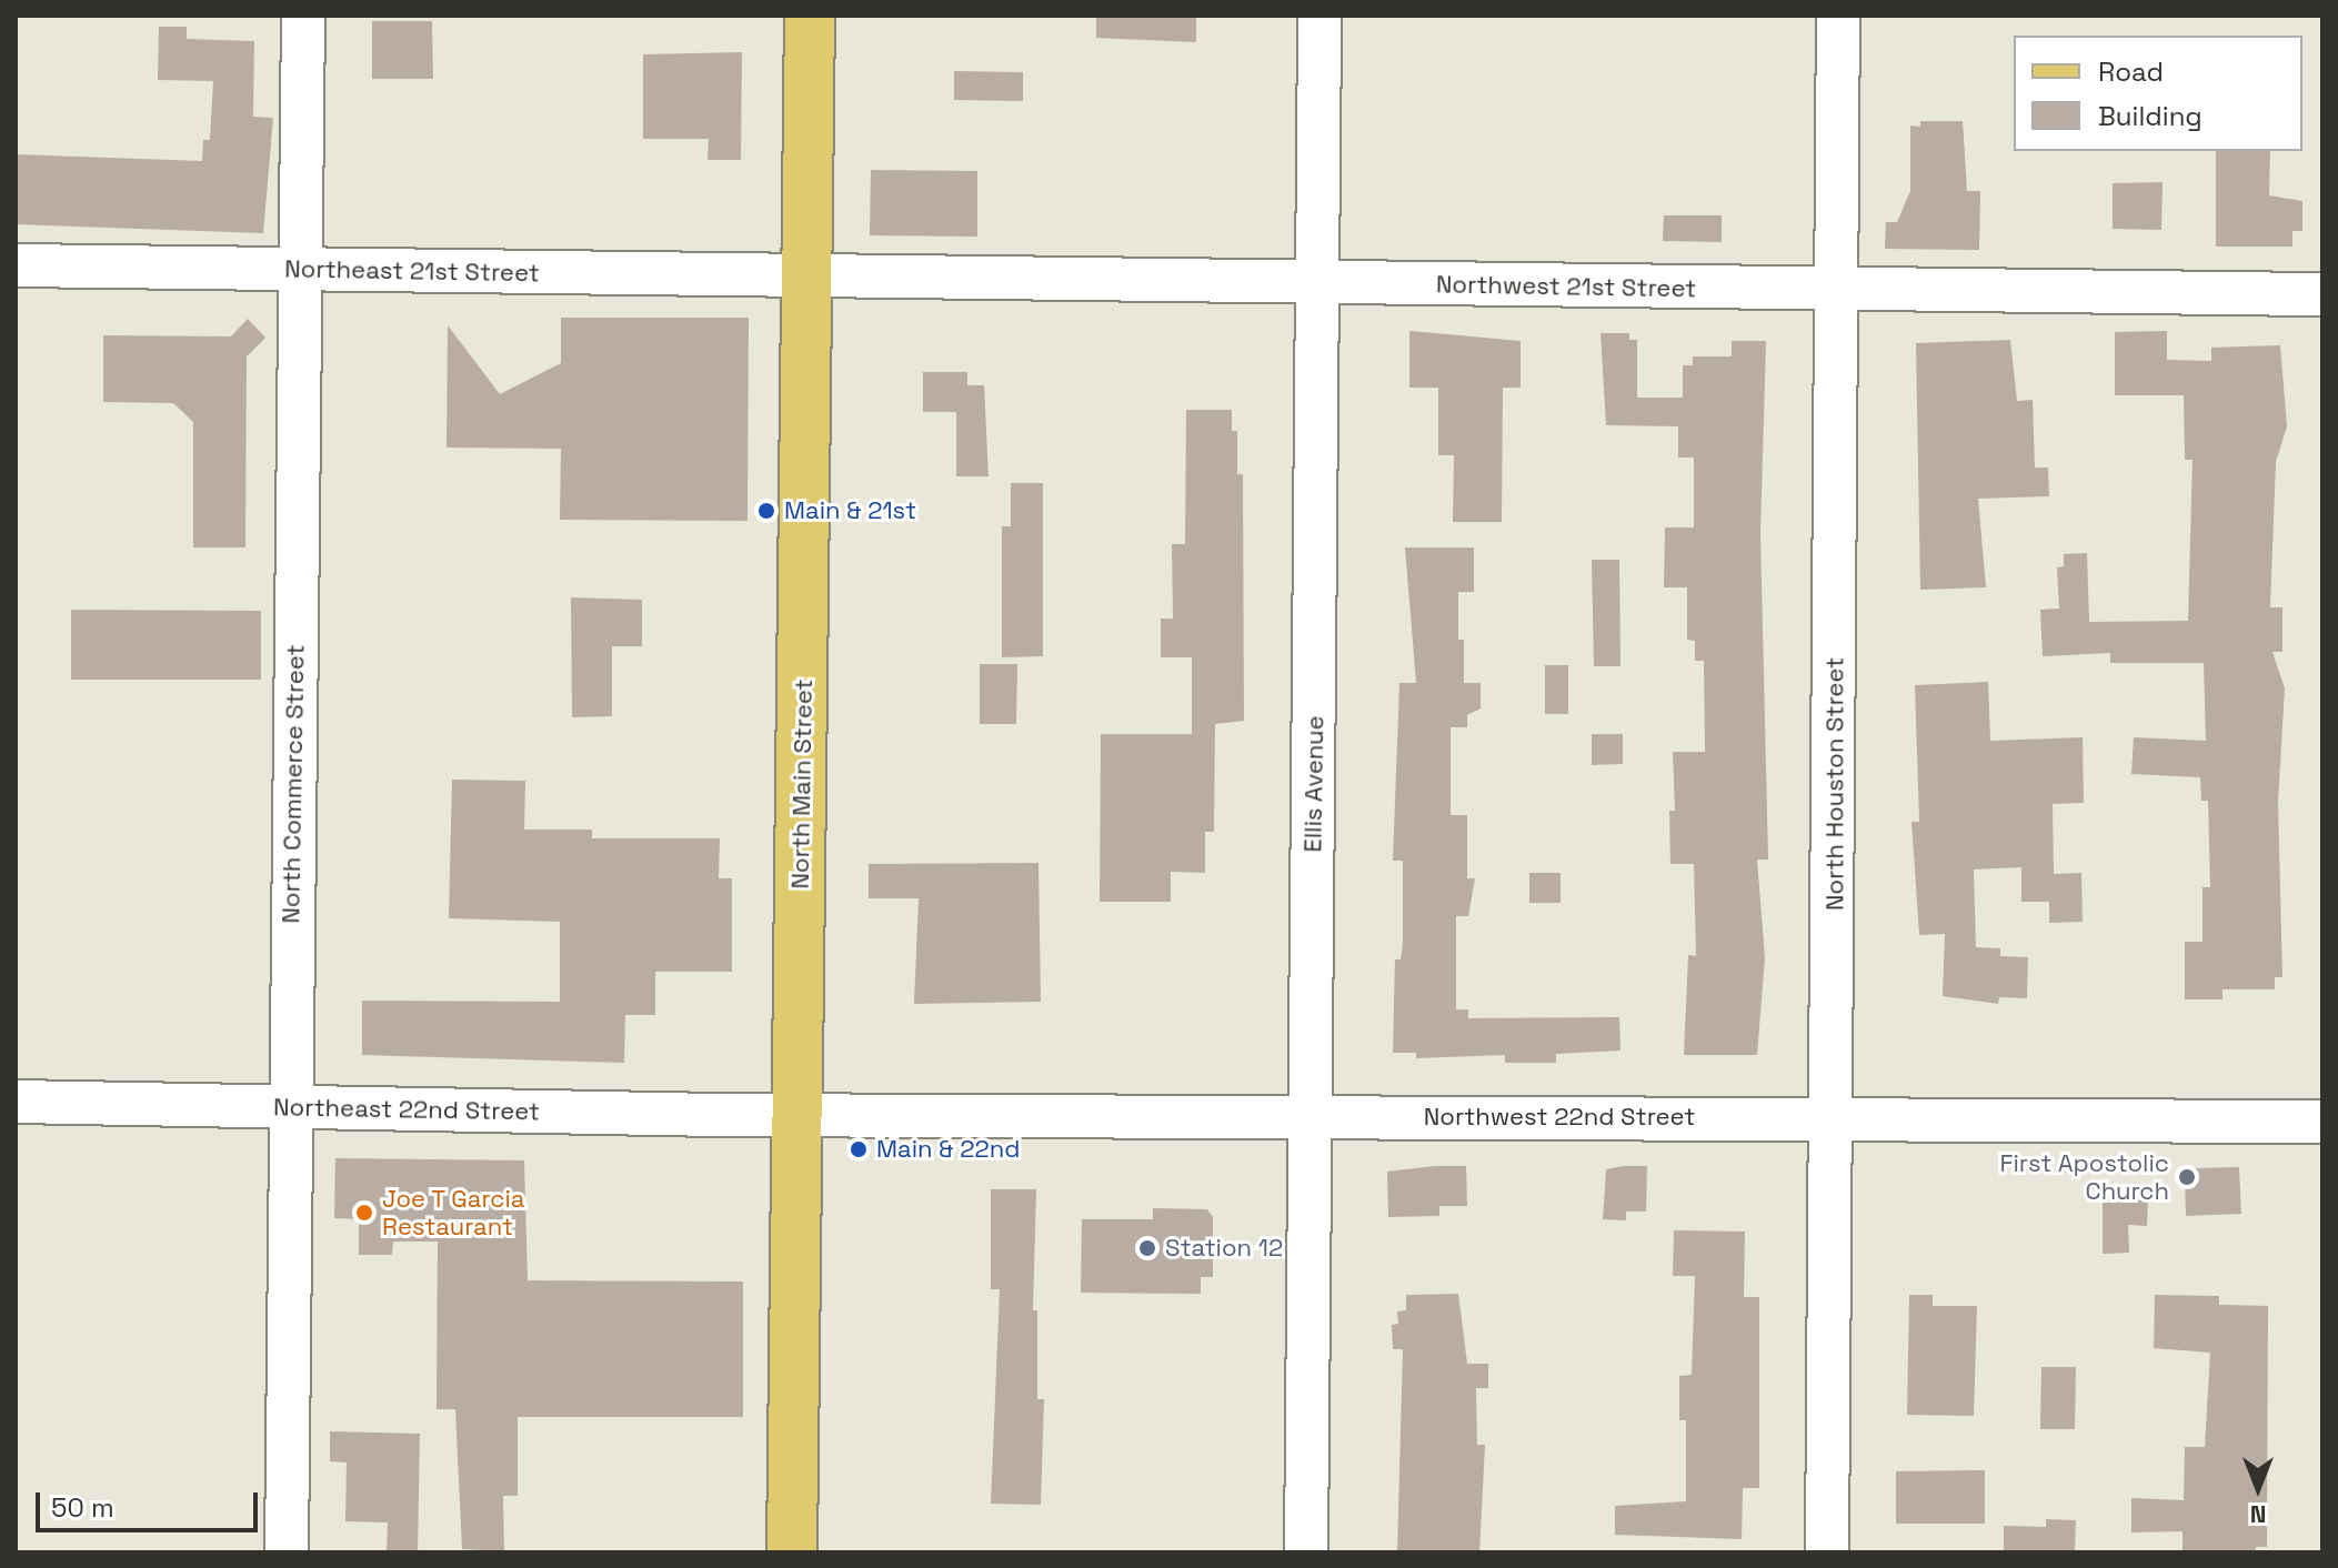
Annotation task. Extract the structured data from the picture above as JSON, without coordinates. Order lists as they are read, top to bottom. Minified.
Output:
{"streets":{"main road":["North Main Street"],"street":["Northeast 21st Street","Northwest 21st Street","North Commerce Street","Ellis Avenue","North Houston Street","Northeast 22nd Street","Northwest 22nd Street"]},"crossings":[["Northeast 21st Street","Northwest 21st Street"],["Northeast 21st Street","North Commerce Street"],["Northeast 21st Street","North Main Street"],["Northwest 21st Street","North Main Street"],["Northwest 21st Street","Ellis Avenue"],["Northwest 21st Street","North Houston Street"],["North Commerce Street","Northeast 22nd Street"],["North Main Street","Northeast 22nd Street"],["North Main Street","Northwest 22nd Street"],["Ellis Avenue","Northwest 22nd Street"],["North Houston Street","Northwest 22nd Street"],["Northeast 22nd Street","Northwest 22nd Street"]],"places":["Main & 21st","Main & 22nd","First Apostolic Church","Joe T Garcia Restaurant","Station 12"],"legend":["Road","Building"],"scale_bar":"50 m","north":"bottom"}
